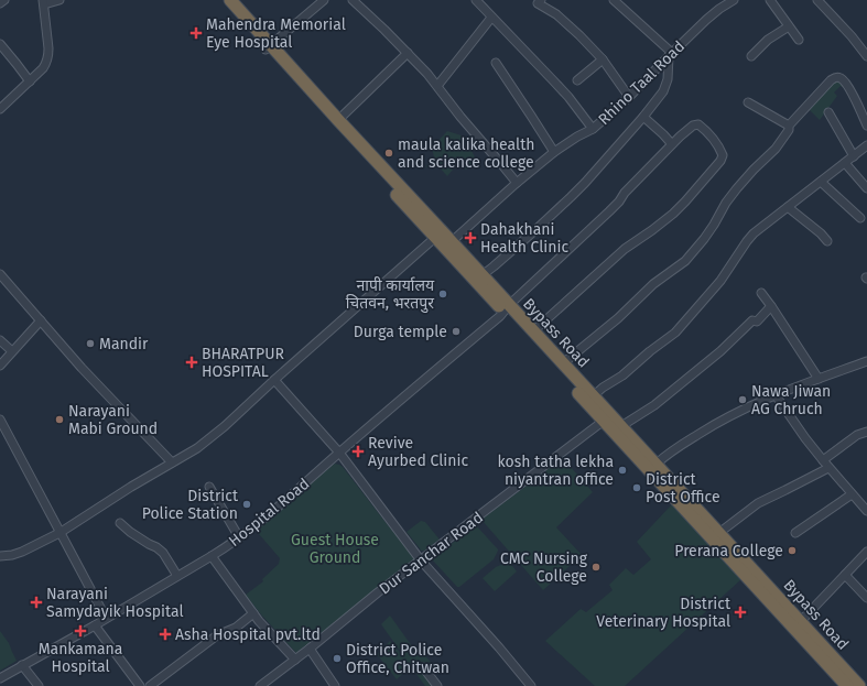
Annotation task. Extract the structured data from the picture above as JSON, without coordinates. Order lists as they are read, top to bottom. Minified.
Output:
{"streets":{"highway":["Bypass Road"],"street":["Rhino Taal Road","Hospital Road","Dur Sanchar Road"]},"crossings":[["Rhino Taal Road","Bypass Road"],["Bypass Road","Hospital Road"],["Bypass Road","Dur Sanchar Road"]],"parks":["Guest House Ground"],"places":{"health":["Mahendra Memorial Eye Hospital","Dahakhani Health Clinic","BHARATPUR HOSPITAL","Revive Ayurbed Clinic","Narayani Samydayik Hospital","District Veterinary Hospital","Mankamana Hospital","Asha Hospital pvt.ltd"],"other":["maula kalika health and science college","नापी कार्यालय चितवन, भरतपुर","Durga temple","Mandir","Nawa Jiwan AG Chruch","Narayani Mabi Ground","kosh tatha lekha niyantran office","District Post Office","District Police Station","Prerana College","CMC Nursing College","District Police Office, Chitwan"]}}
